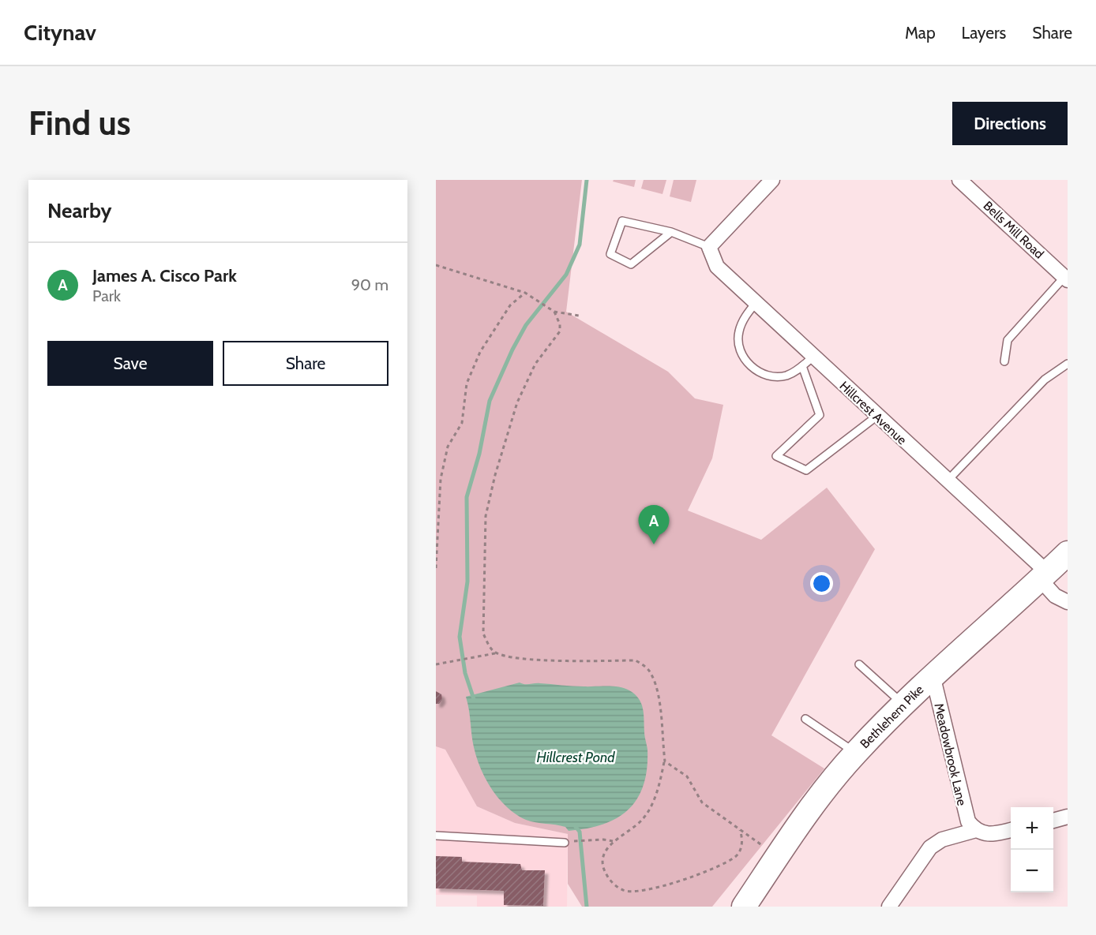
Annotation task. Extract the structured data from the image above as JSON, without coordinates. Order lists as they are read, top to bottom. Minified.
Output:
{"streets":{"main road":["Bethlehem Pike"],"street":["Bells Mill Road","Hillcrest Avenue","Meadowbrook Lane"]},"crossings":[["Hillcrest Avenue","Bethlehem Pike"],["Bethlehem Pike","Meadowbrook Lane"]],"water":["Hillcrest Pond"],"page":{"header":"Citynav","nav":["Map","Layers","Share"],"buttons":["Directions",["Save","Share"]],"title":"Find us","heading":"Nearby","list":[{"mark":"A","name":"James A. Cisco Park","note":"Park","value":"90 m"}],"pins":"A","map_buttons":["+","−"]}}
